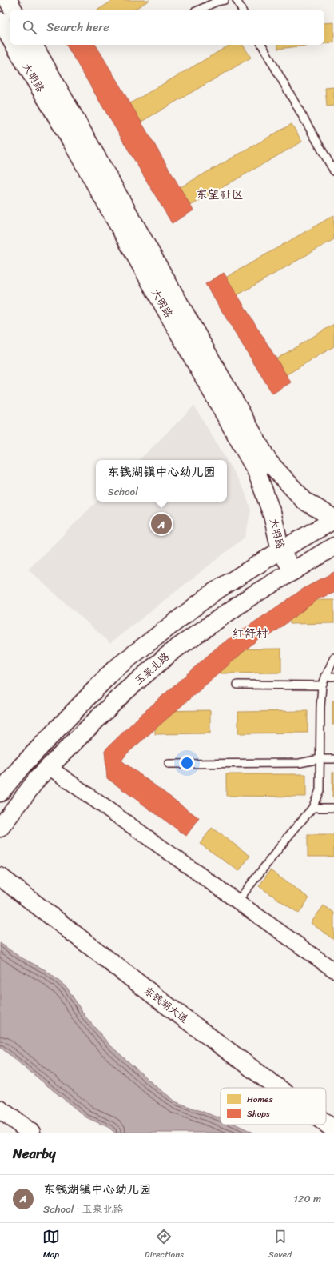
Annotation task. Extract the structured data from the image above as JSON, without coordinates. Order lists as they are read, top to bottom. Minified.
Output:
{"streets":{"street":["大明路","玉泉北路","东钱湖大道"]},"crossings":[["大明路","玉泉北路"]],"districts":["东望社区","红舒村"],"legend":["Homes","Shops"],"page":{"search":"Search here","popup":["东钱湖镇中心幼儿园","School"],"pins":"A","heading":"Nearby","list":[{"mark":"A","name":"东钱湖镇中心幼儿园","note":"School · 玉泉北路","value":"120 m"}],"nav":["Map","Directions","Saved"]}}
